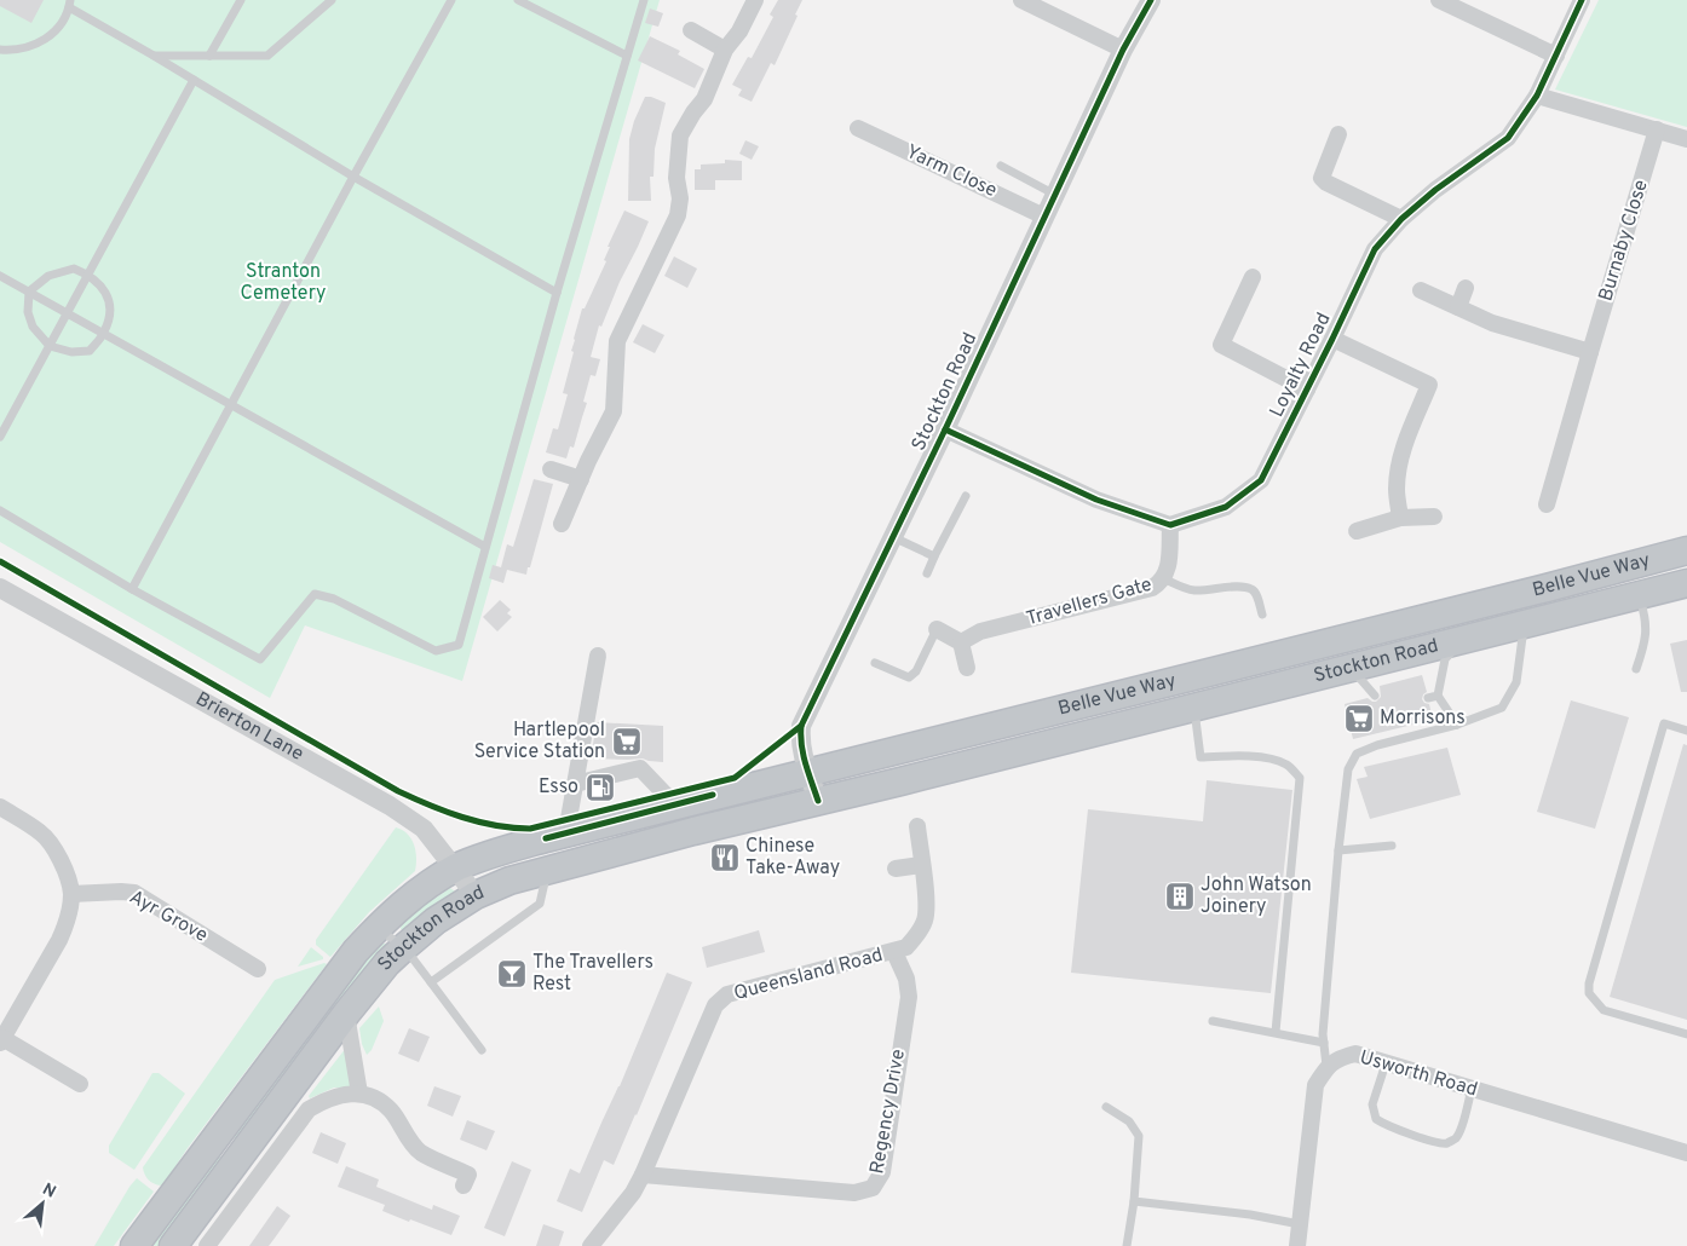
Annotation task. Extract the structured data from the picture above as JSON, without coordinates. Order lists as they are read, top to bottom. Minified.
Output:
{"streets":{"highway":["Stockton Road","Belle Vue Way"],"street":["Yarm Close","Burnaby Close","Loyalty Road","Travellers Gate","Brierton Lane","Ayr Grove","Queensland Road","Usworth Road","Regency Drive"]},"crossings":[["Yarm Close","Stockton Road"],["Loyalty Road","Travellers Gate"],["Stockton Road","Belle Vue Way"],["Stockton Road","Brierton Lane"],["Queensland Road","Regency Drive"]],"parks":["Stranton Cemetery"],"places":{"supermarket":["Morrisons","Hartlepool Service Station"],"fuel station":["Esso"],"restaurant":["Chinese Take-Away"],"building":["John Watson Joinery"],"bar":["The Travellers Rest"]},"north":"top right"}
